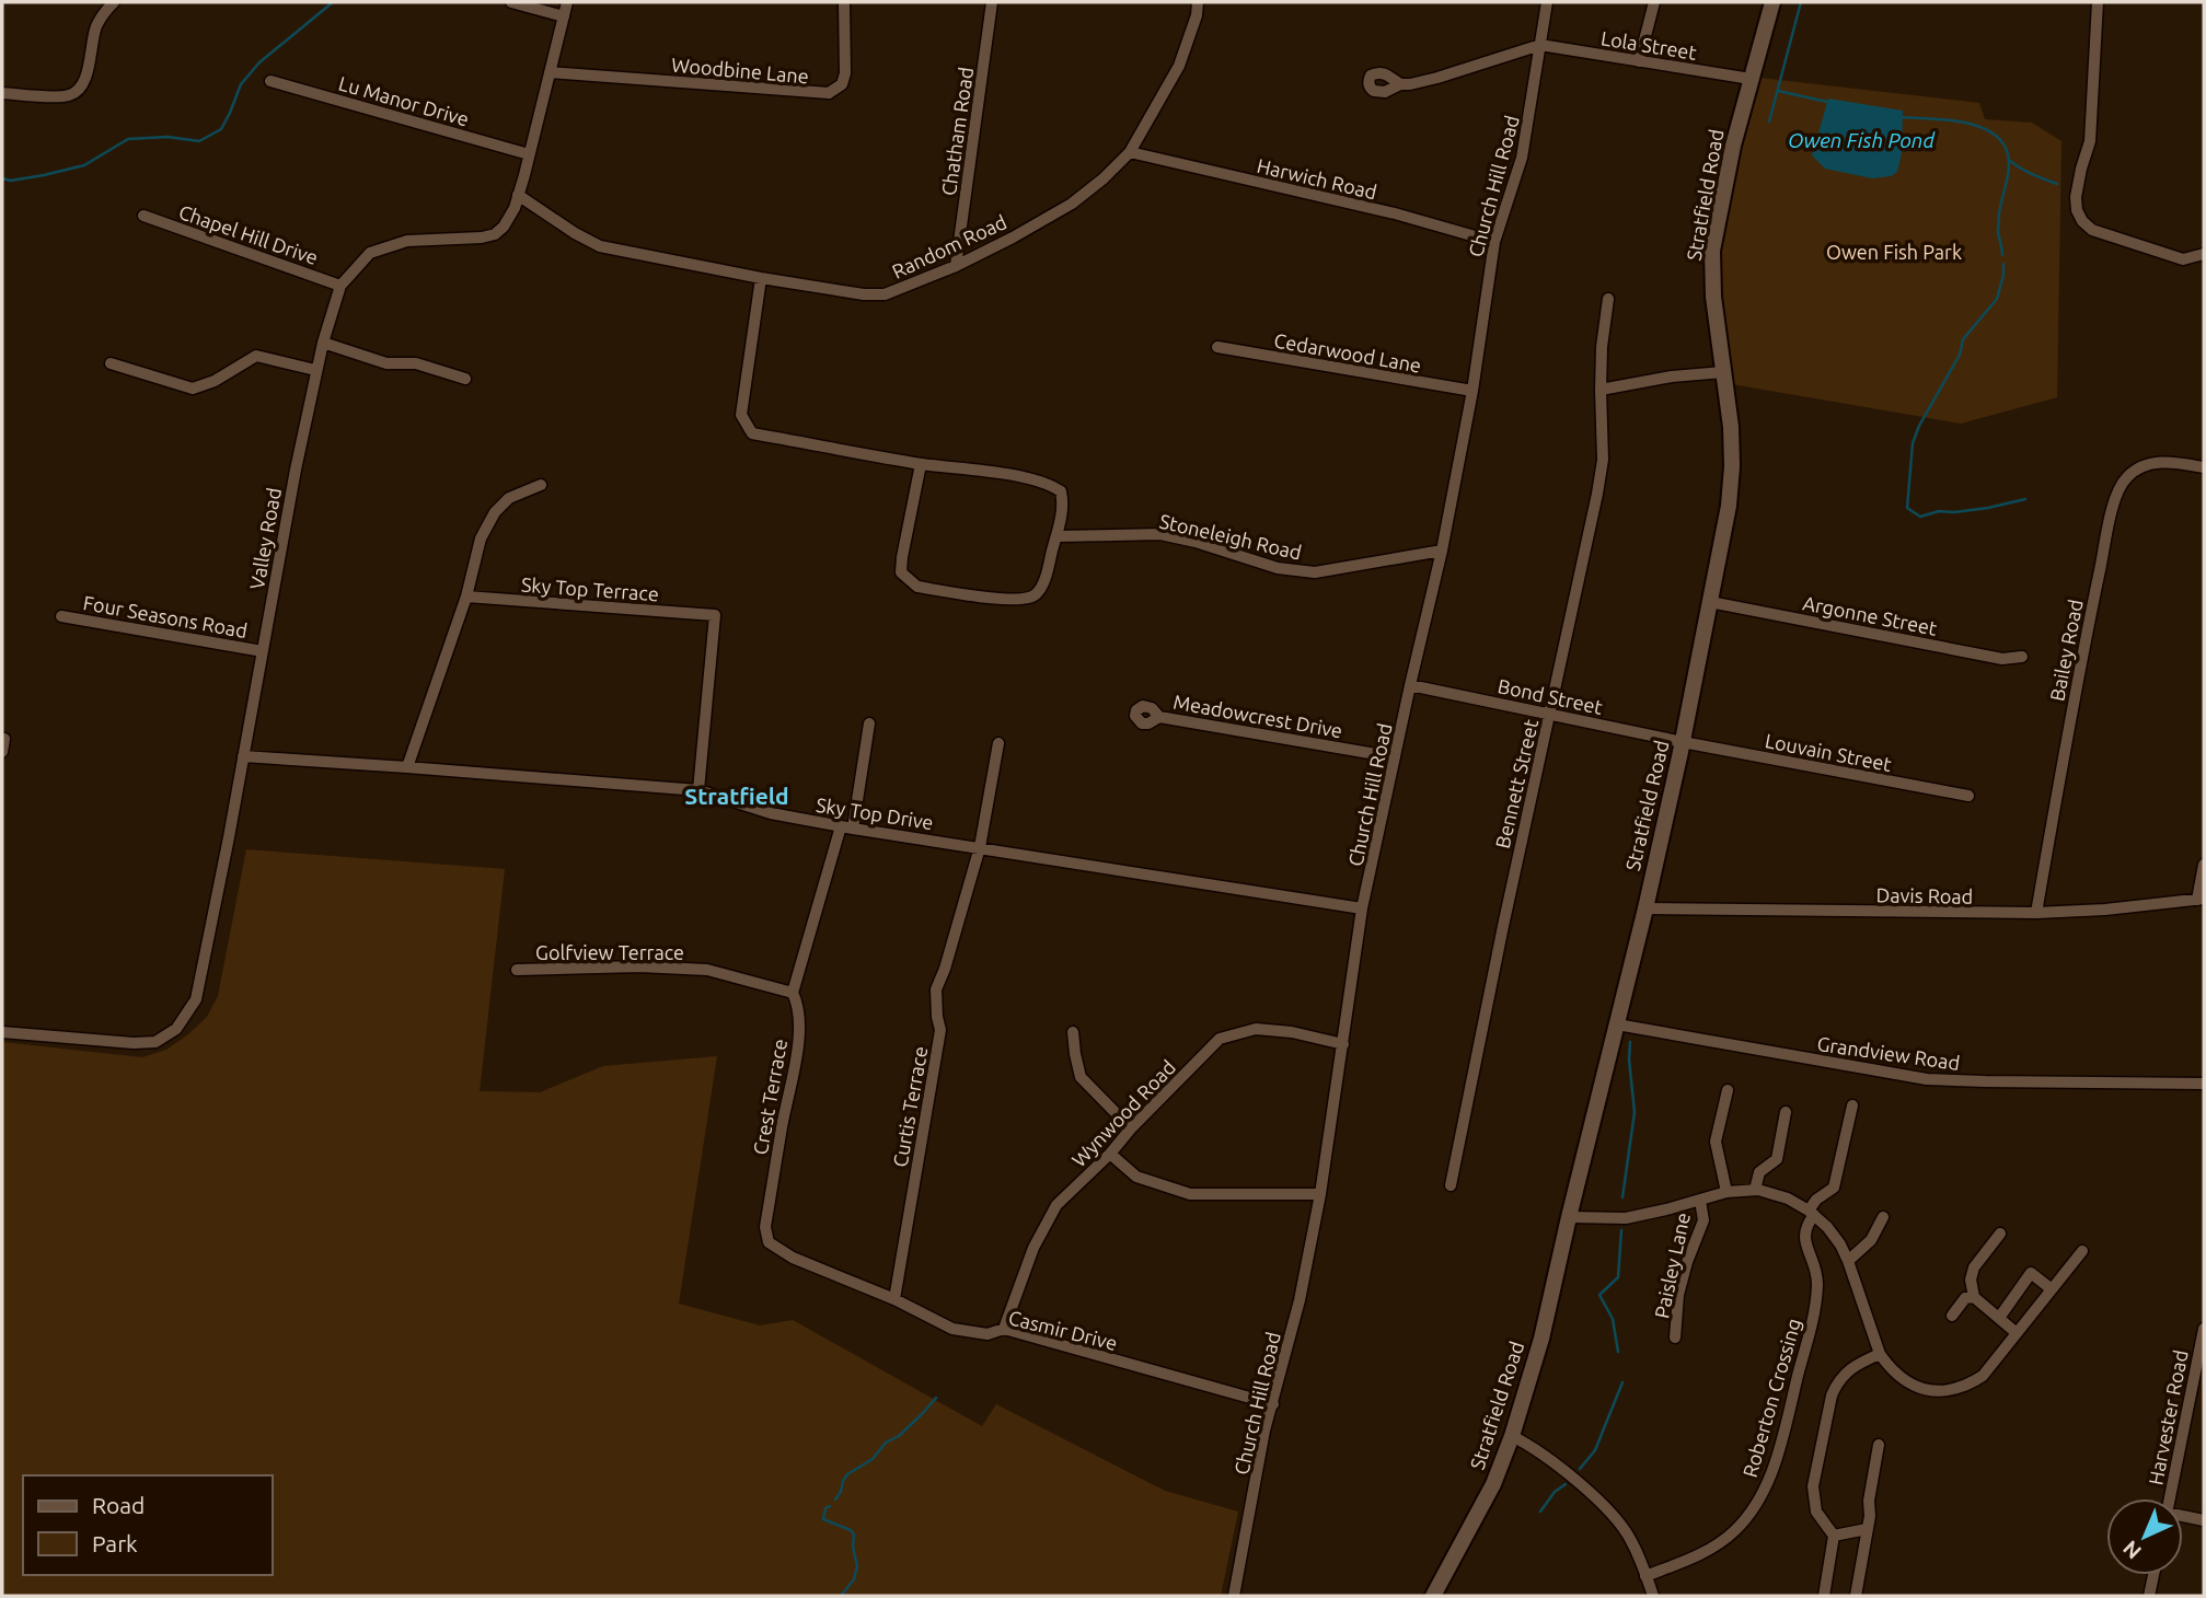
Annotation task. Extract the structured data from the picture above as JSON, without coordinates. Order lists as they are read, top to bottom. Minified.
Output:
{"streets":{"main road":["Stratfield Road"],"street":["Lola Street","Woodbine Lane","Lu Manor Drive","Chatham Road","Harwich Road","Church Hill Road","Chapel Hill Drive","Random Road","Cedarwood Lane","Stoneleigh Road","Valley Road","Sky Top Terrace","Argonne Street","Four Seasons Road","Bailey Road","Bond Street","Meadowcrest Drive","Louvain Street","Bennett Street","Sky Top Drive","Davis Road","Golfview Terrace","Grandview Road","Crest Terrace","Curtis Terrace","Wynwood Road","Paisley Lane","Casmir Drive","Roberton Crossing","Harvester Road"]},"crossings":[["Lola Street","Church Hill Road"],["Lola Street","Stratfield Road"],["Woodbine Lane","Valley Road"],["Lu Manor Drive","Valley Road"],["Chatham Road","Random Road"],["Harwich Road","Church Hill Road"],["Harwich Road","Random Road"],["Church Hill Road","Cedarwood Lane"],["Church Hill Road","Stoneleigh Road"],["Church Hill Road","Bond Street"],["Church Hill Road","Meadowcrest Drive"],["Church Hill Road","Sky Top Drive"],["Church Hill Road","Wynwood Road"],["Church Hill Road","Casmir Drive"],["Stratfield Road","Argonne Street"],["Stratfield Road","Bond Street"],["Stratfield Road","Louvain Street"],["Stratfield Road","Davis Road"],["Stratfield Road","Grandview Road"],["Chapel Hill Drive","Valley Road"],["Random Road","Valley Road"],["Valley Road","Four Seasons Road"],["Valley Road","Sky Top Drive"],["Sky Top Terrace","Sky Top Drive"],["Bailey Road","Davis Road"],["Bond Street","Louvain Street"],["Bond Street","Bennett Street"],["Sky Top Drive","Crest Terrace"],["Sky Top Drive","Curtis Terrace"],["Golfview Terrace","Crest Terrace"],["Crest Terrace","Casmir Drive"],["Curtis Terrace","Casmir Drive"],["Wynwood Road","Casmir Drive"]],"districts":["Stratfield"],"water":["Owen Fish Pond"],"parks":["Owen Fish Park"],"legend":["Road","Park"],"north":"bottom left"}
